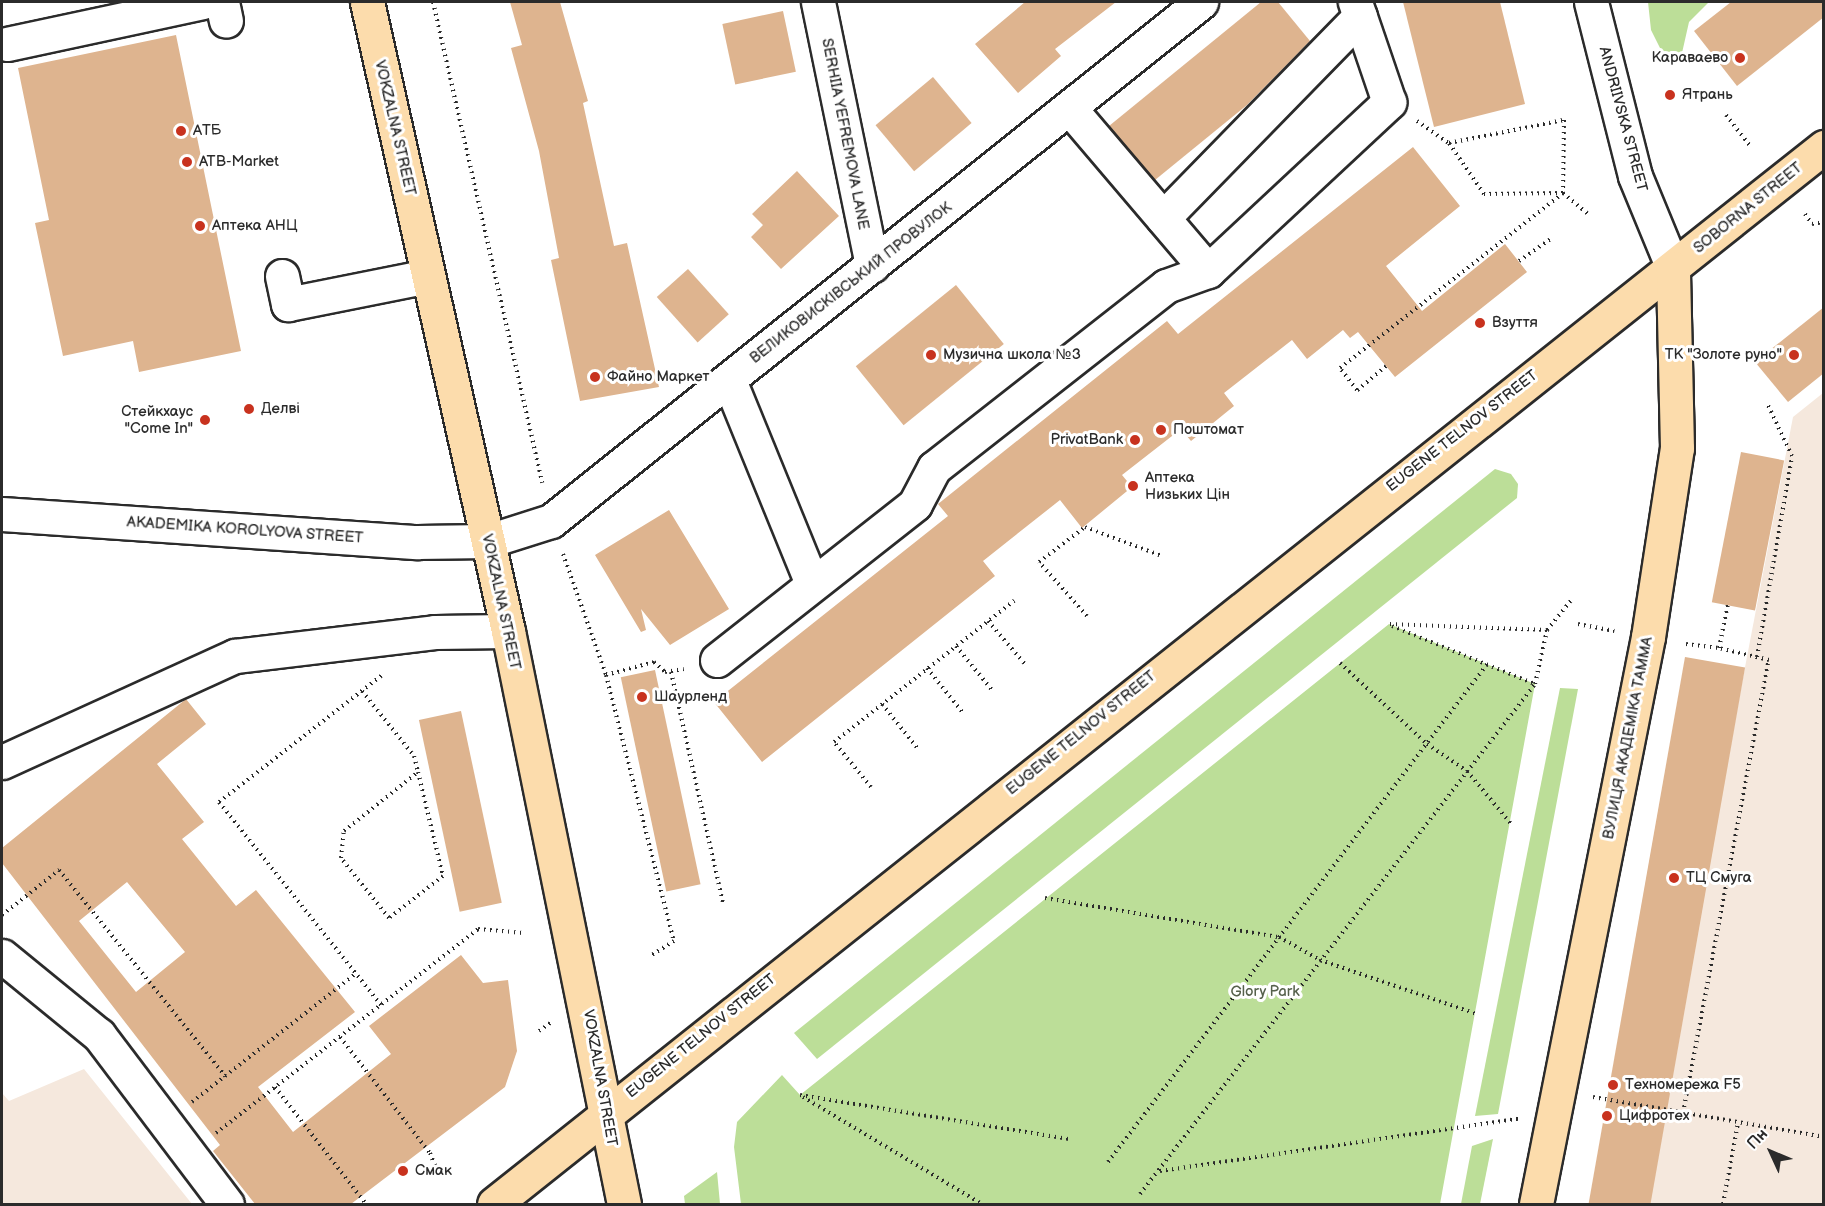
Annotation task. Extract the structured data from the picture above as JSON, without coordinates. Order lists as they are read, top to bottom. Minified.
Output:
{"streets":{"main road":["VOKZALNA STREET","SOBORNA STREET","EUGENE TELNOV STREET","ВУЛИЦЯ АКАДЕМІКА ТАММА"],"street":["ANDRIIVSKA STREET","SERHIIA YEFREMOVA LANE","ВЕЛИКОВИСКІВСЬКИЙ ПРОВУЛОК","AKADEMIKA KOROLYOVA STREET"]},"crossings":[["ANDRIIVSKA STREET","SOBORNA STREET"],["ANDRIIVSKA STREET","EUGENE TELNOV STREET"],["ANDRIIVSKA STREET","ВУЛИЦЯ АКАДЕМІКА ТАММА"],["VOKZALNA STREET","ВЕЛИКОВИСКІВСЬКИЙ ПРОВУЛОК"],["VOKZALNA STREET","EUGENE TELNOV STREET"],["VOKZALNA STREET","AKADEMIKA KOROLYOVA STREET"],["SERHIIA YEFREMOVA LANE","ВЕЛИКОВИСКІВСЬКИЙ ПРОВУЛОК"],["SOBORNA STREET","EUGENE TELNOV STREET"],["SOBORNA STREET","ВУЛИЦЯ АКАДЕМІКА ТАММА"],["ВЕЛИКОВИСКІВСЬКИЙ ПРОВУЛОК","AKADEMIKA KOROLYOVA STREET"],["EUGENE TELNOV STREET","ВУЛИЦЯ АКАДЕМІКА ТАММА"]],"parks":["Glory Park"],"places":["Караваево","Ятрань","АТБ","ATB-Market","Аптека АНЦ","Взуття","Музична школа №3","ТК \"Золоте руно\"","Файно Маркет","Делві","Стейкхаус \"Come In\"","Поштомат","PrivatBank","Аптека Низьких Цін","Шаурленд","ТЦ Смуга","Техномережа F5","Цифротех","Смак"],"north":"top left"}
